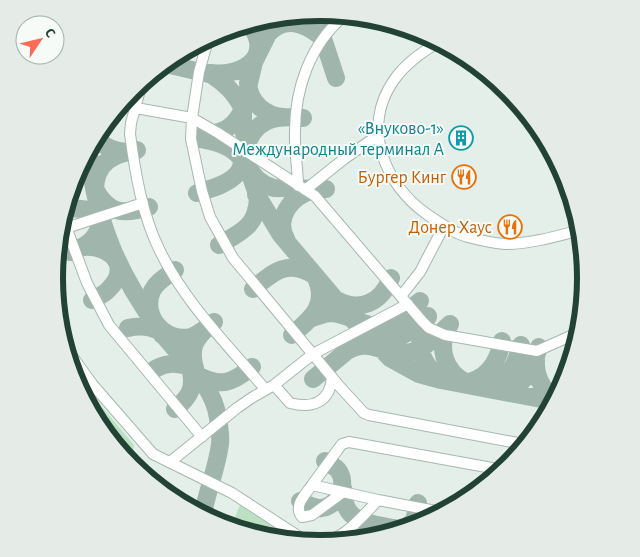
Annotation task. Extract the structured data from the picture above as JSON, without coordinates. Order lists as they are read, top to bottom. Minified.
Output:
{"places":{"building":["«Внуково-1» Международный терминал А"],"restaurant":["Бургер Кинг","Донер Хаус"]},"north":"top right"}
